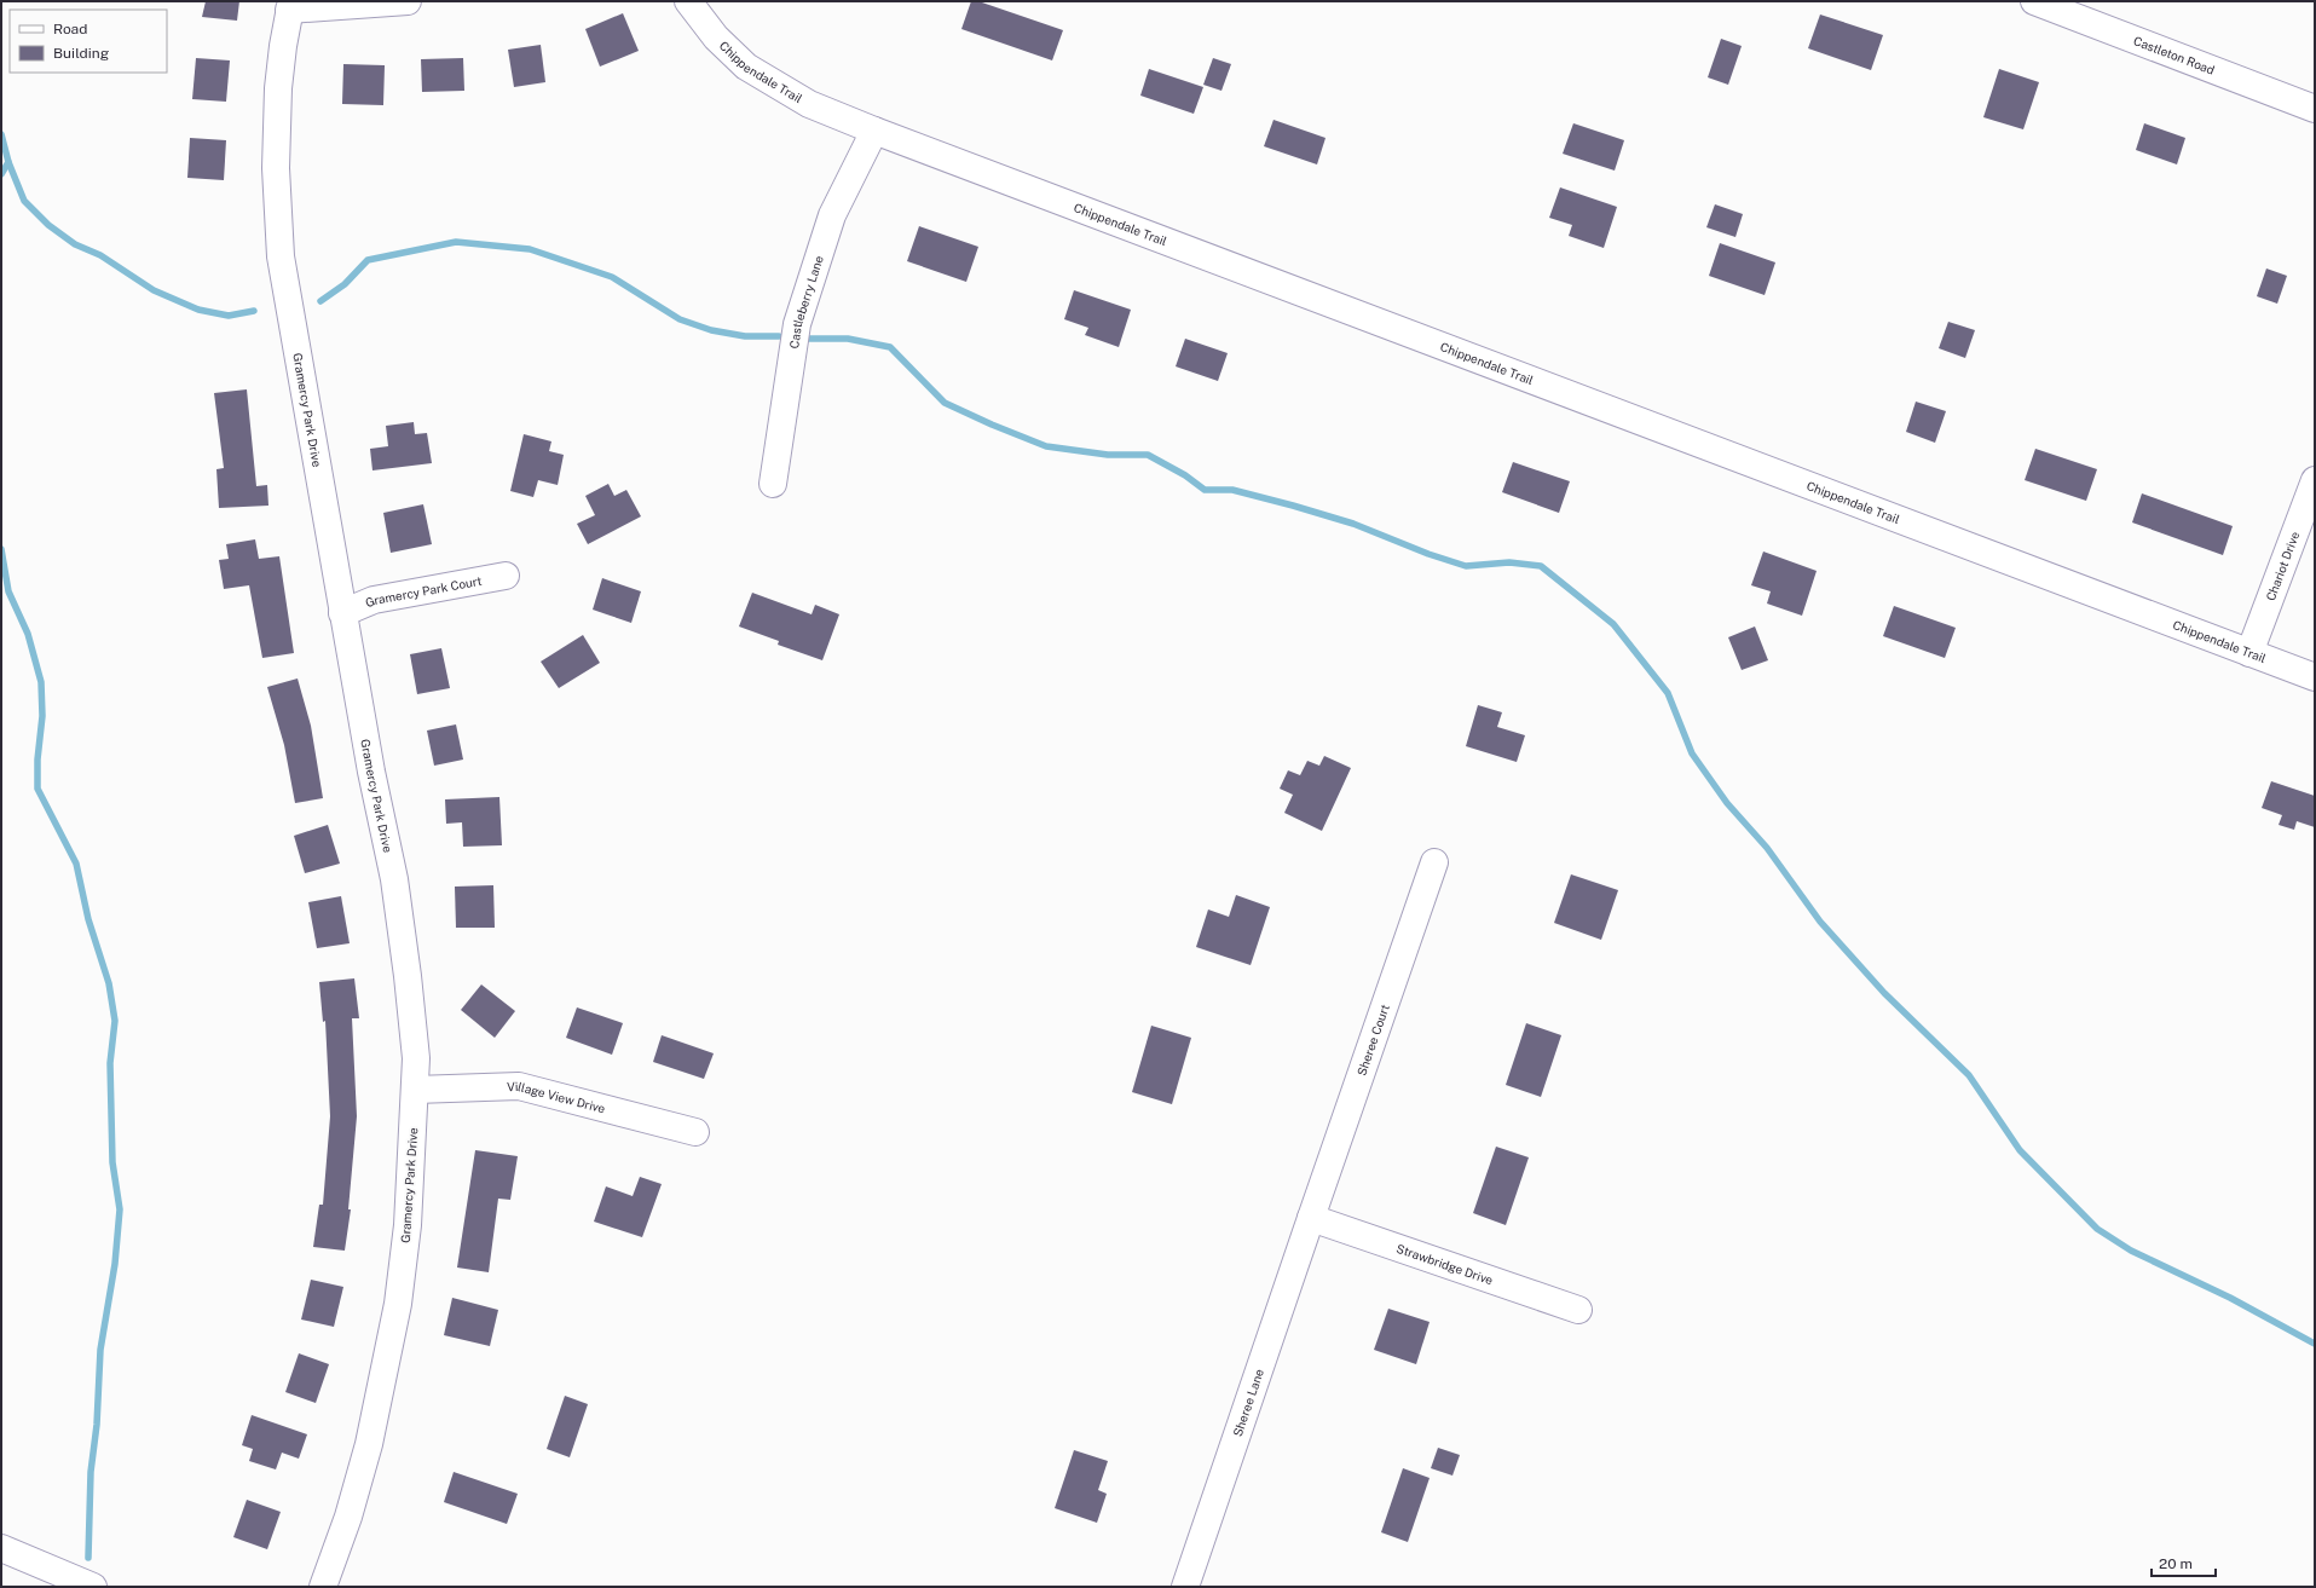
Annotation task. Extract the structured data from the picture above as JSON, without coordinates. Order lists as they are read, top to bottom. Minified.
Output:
{"streets":{"street":["Castleton Road","Chippendale Trail","Castleberry Lane","Gramercy Park Drive","Chariot Drive","Gramercy Park Court","Sheree Court","Village View Drive","Strawbridge Drive","Sheree Lane"]},"crossings":[["Chippendale Trail","Castleberry Lane"],["Chippendale Trail","Chariot Drive"],["Gramercy Park Drive","Gramercy Park Court"],["Gramercy Park Drive","Village View Drive"],["Sheree Court","Strawbridge Drive"],["Sheree Court","Sheree Lane"],["Strawbridge Drive","Sheree Lane"]],"legend":["Road","Building"],"scale_bar":"20 m"}
